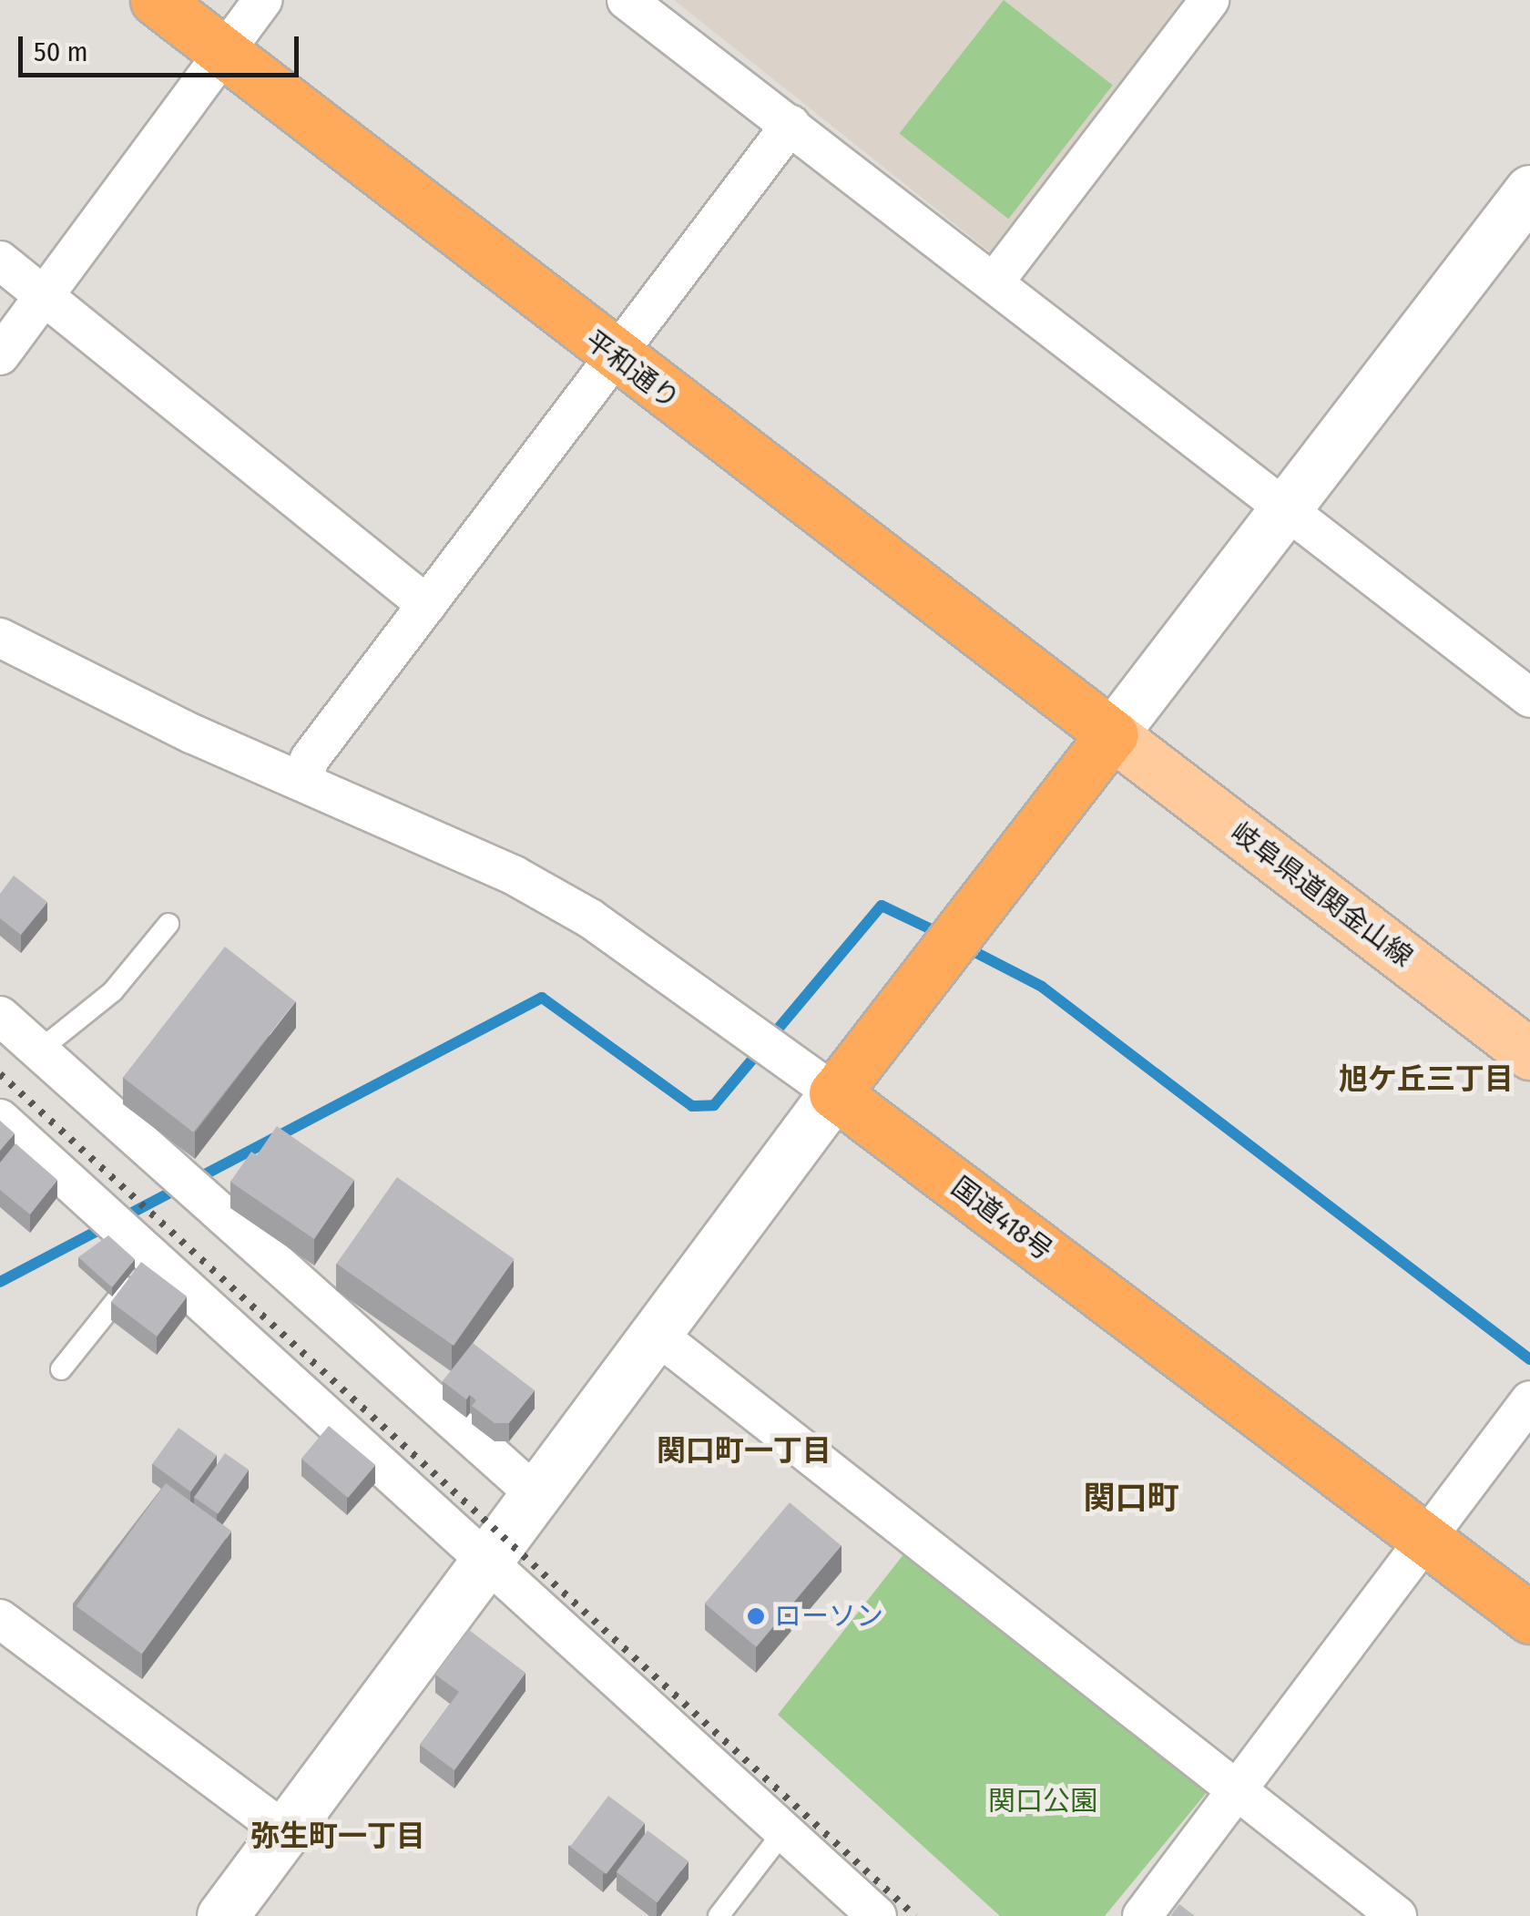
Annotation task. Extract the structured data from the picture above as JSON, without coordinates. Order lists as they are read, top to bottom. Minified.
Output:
{"streets":{"highway":["平和通り","国道418号"],"main road":["岐阜県道関金山線"]},"crossings":[["平和通り","岐阜県道関金山線"]],"districts":["旭ケ丘三丁目","関口町一丁目","関口町","弥生町一丁目"],"parks":["関口公園"],"places":["ローソン"],"scale_bar":"50 m"}
